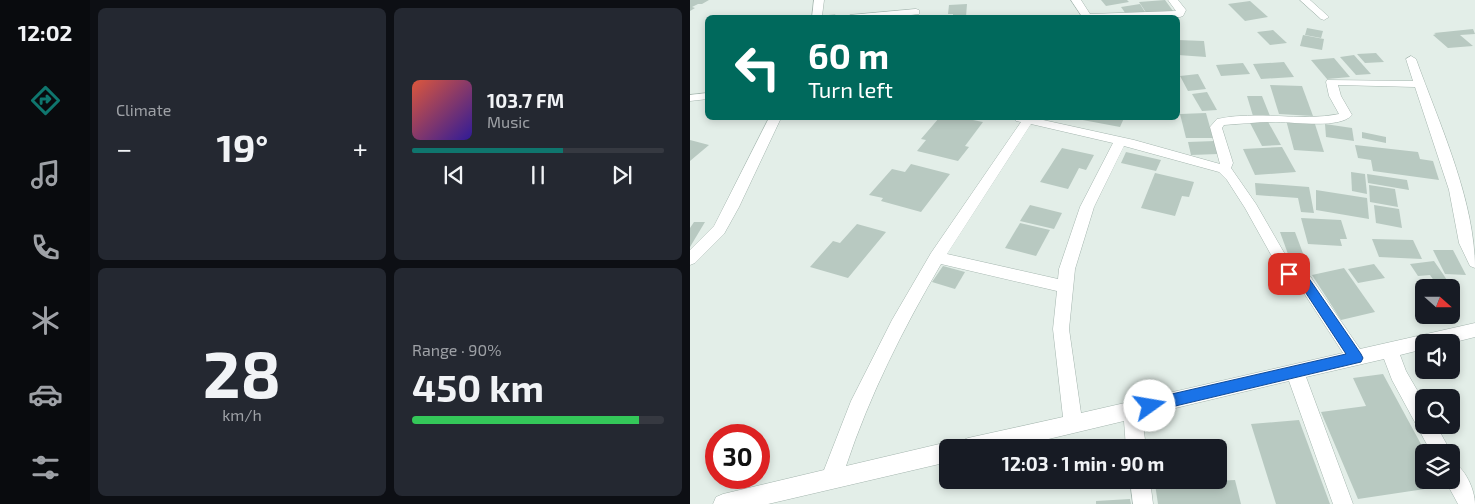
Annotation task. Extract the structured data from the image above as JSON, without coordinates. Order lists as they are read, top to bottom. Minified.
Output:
{"north":"right","page":{"tabs":"12:02","tile":["Climate",["28","km/h"],["Range · 90%","450 km"]],"turn":["60 m","Turn left"],"song":["103.7 FM","Music"],"heat":["−","19°","+"],"limit":"30","trip":"12:03 · 1 min · 90 m"}}
